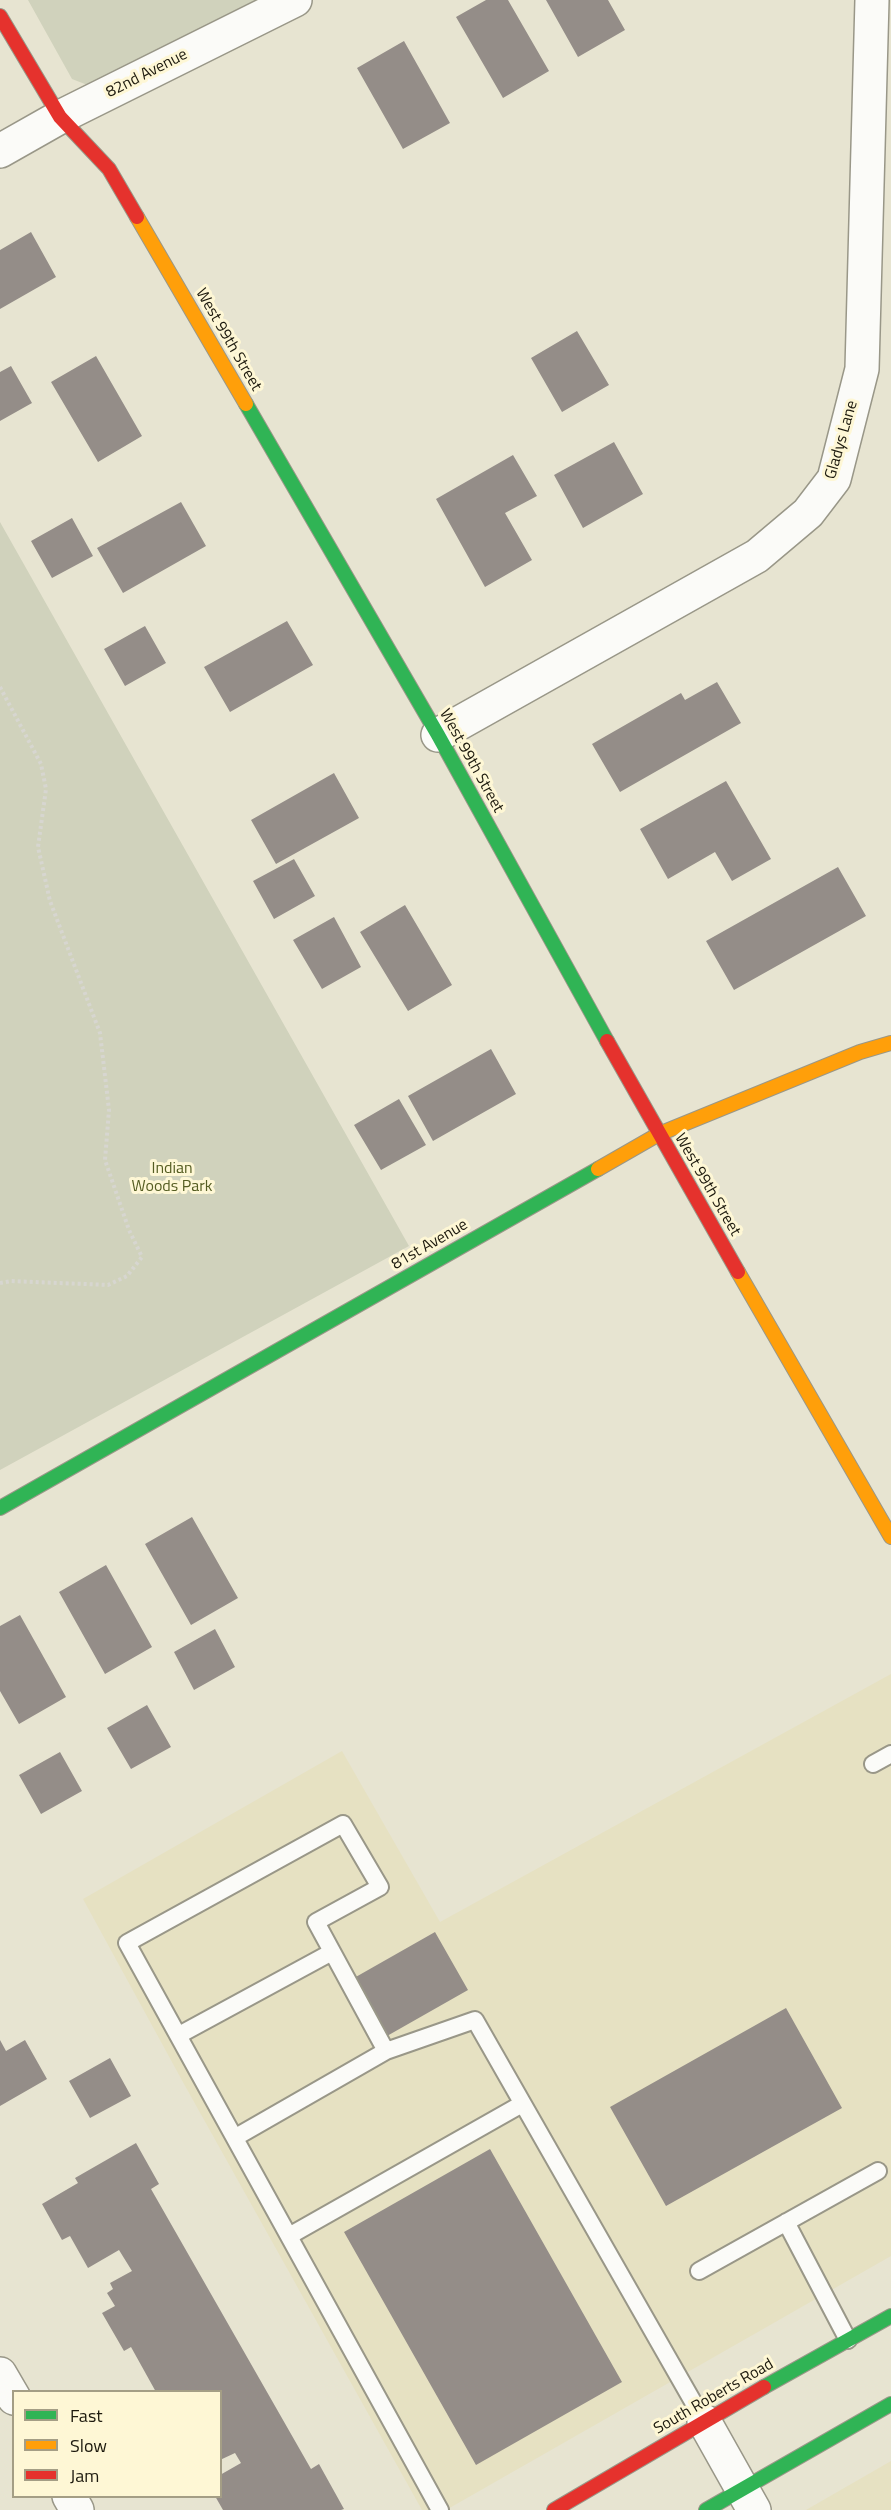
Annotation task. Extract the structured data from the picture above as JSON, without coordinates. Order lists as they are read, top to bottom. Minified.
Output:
{"streets":{"street":["82nd Avenue","West 99th Street","Gladys Lane","81st Avenue","South Roberts Road"]},"crossings":[["82nd Avenue","West 99th Street"],["West 99th Street","Gladys Lane"],["West 99th Street","81st Avenue"]],"parks":["Indian Woods Park"],"legend":["Fast","Slow","Jam"]}
